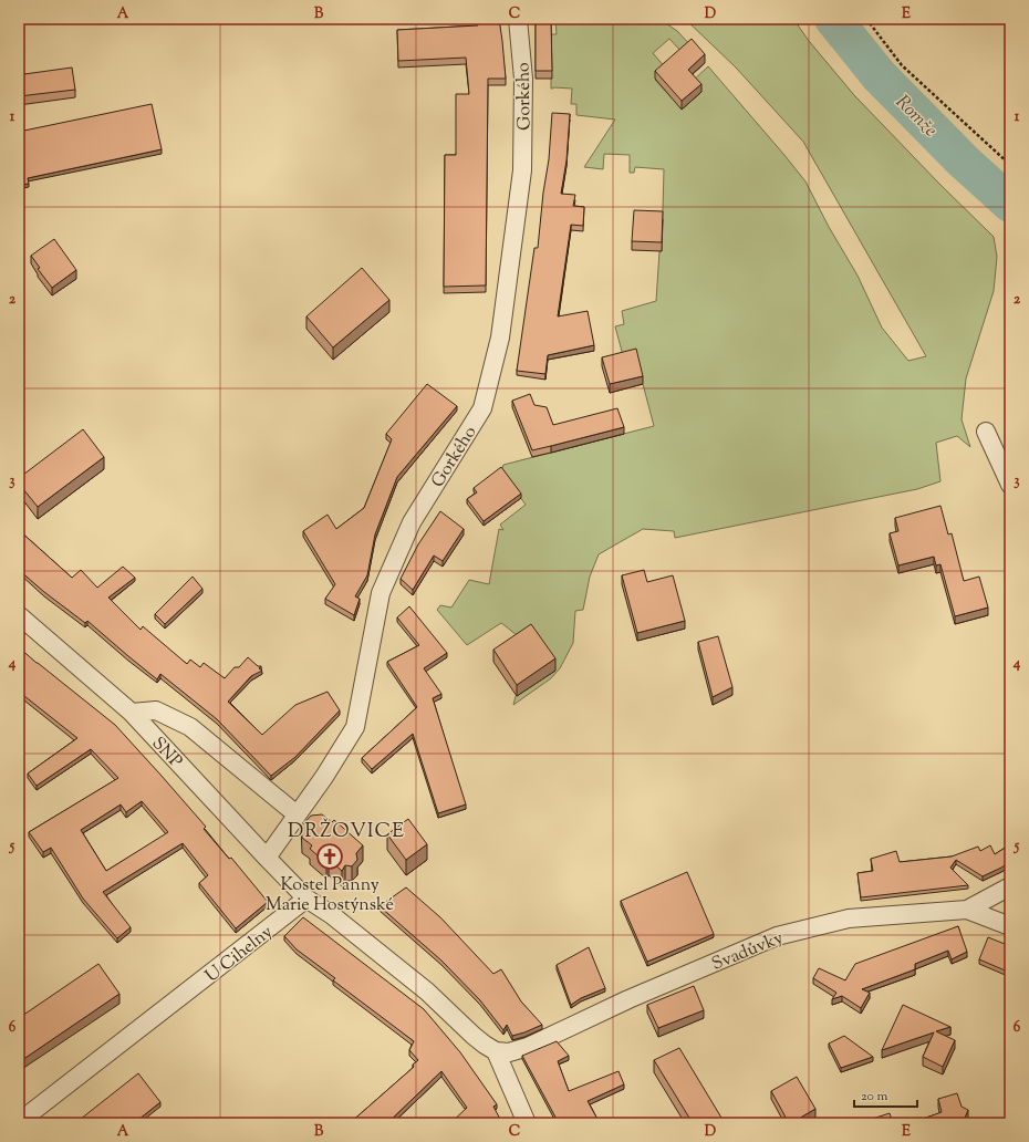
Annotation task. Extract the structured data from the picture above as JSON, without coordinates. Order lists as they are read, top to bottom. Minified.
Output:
{"streets":{"street":["Gorkého","SNP","Svadůvky","U Cihelny"]},"crossings":[["Gorkého","SNP"],["SNP","U Cihelny"]],"districts":["DRŽOVICE"],"water":["Romže"],"places":{"church":["Kostel Panny Marie Hostýnské"]},"scale_bar":"20 m","grid":{"columns":["A","B","C","D","E"],"rows":["1","2","3","4","5","6"]}}
